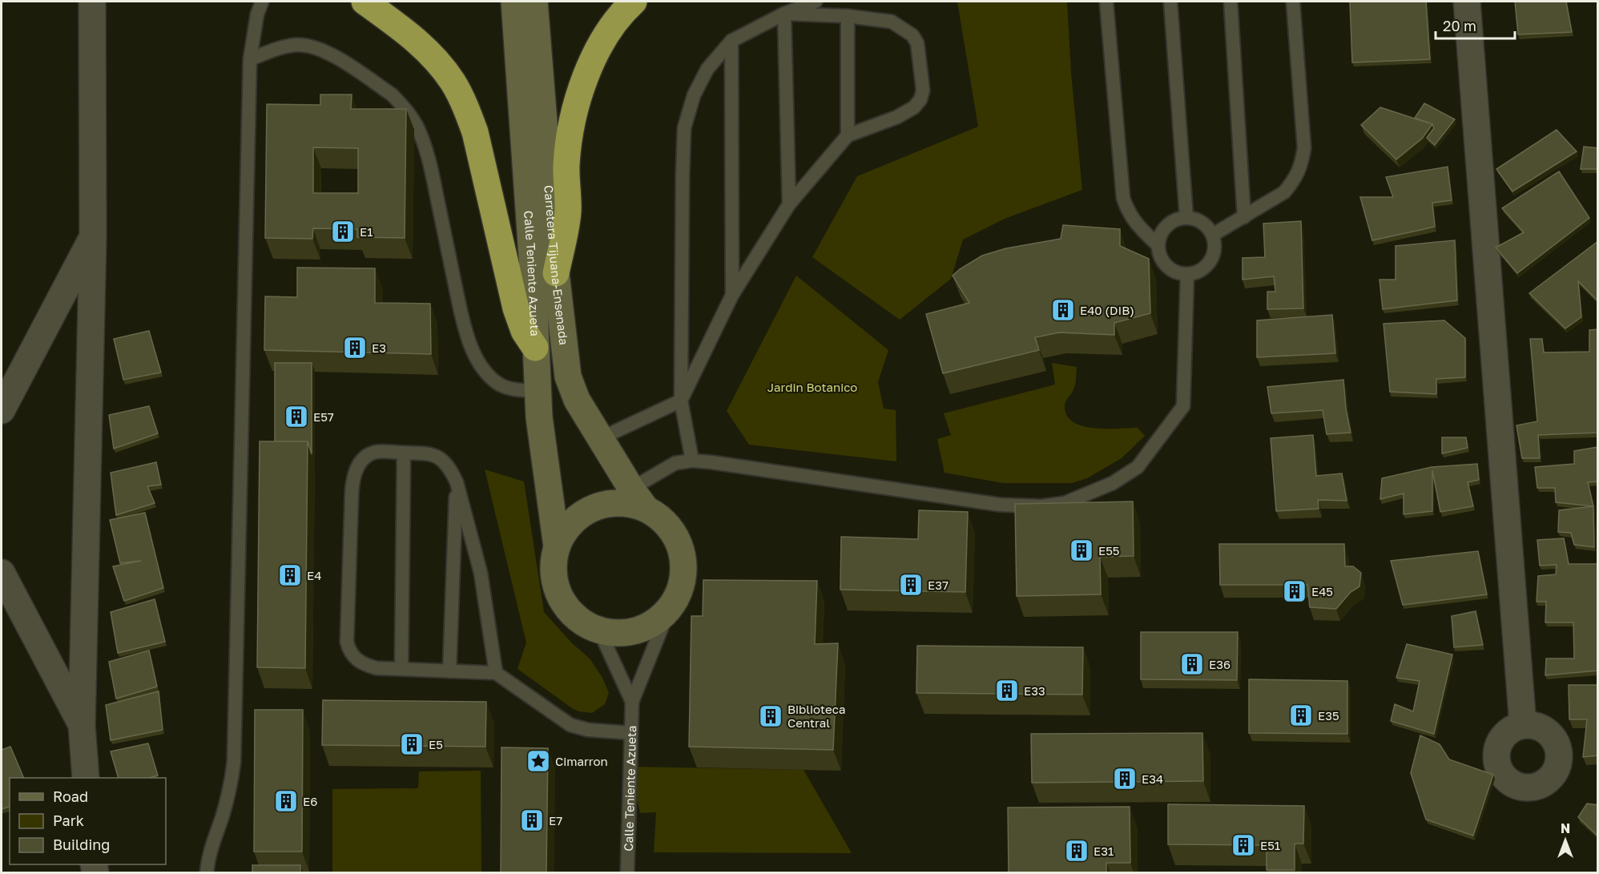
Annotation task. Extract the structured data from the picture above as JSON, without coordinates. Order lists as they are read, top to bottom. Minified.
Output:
{"streets":{"street":["Carretera Tijuana-Ensenada","Calle Teniente Azueta"]},"crossings":[["Carretera Tijuana-Ensenada","Calle Teniente Azueta"]],"parks":["Jardin Botanico"],"places":{"building":["E1","E40 (DIB)","E3","E57","E55","E4","E37","E45","E36","E33","E35","Biblioteca Central","E5","E34","E6","E7","E51","E31"],"place":["Cimarron"]},"legend":["Road","Park","Building"],"scale_bar":"20 m","north":"top"}
